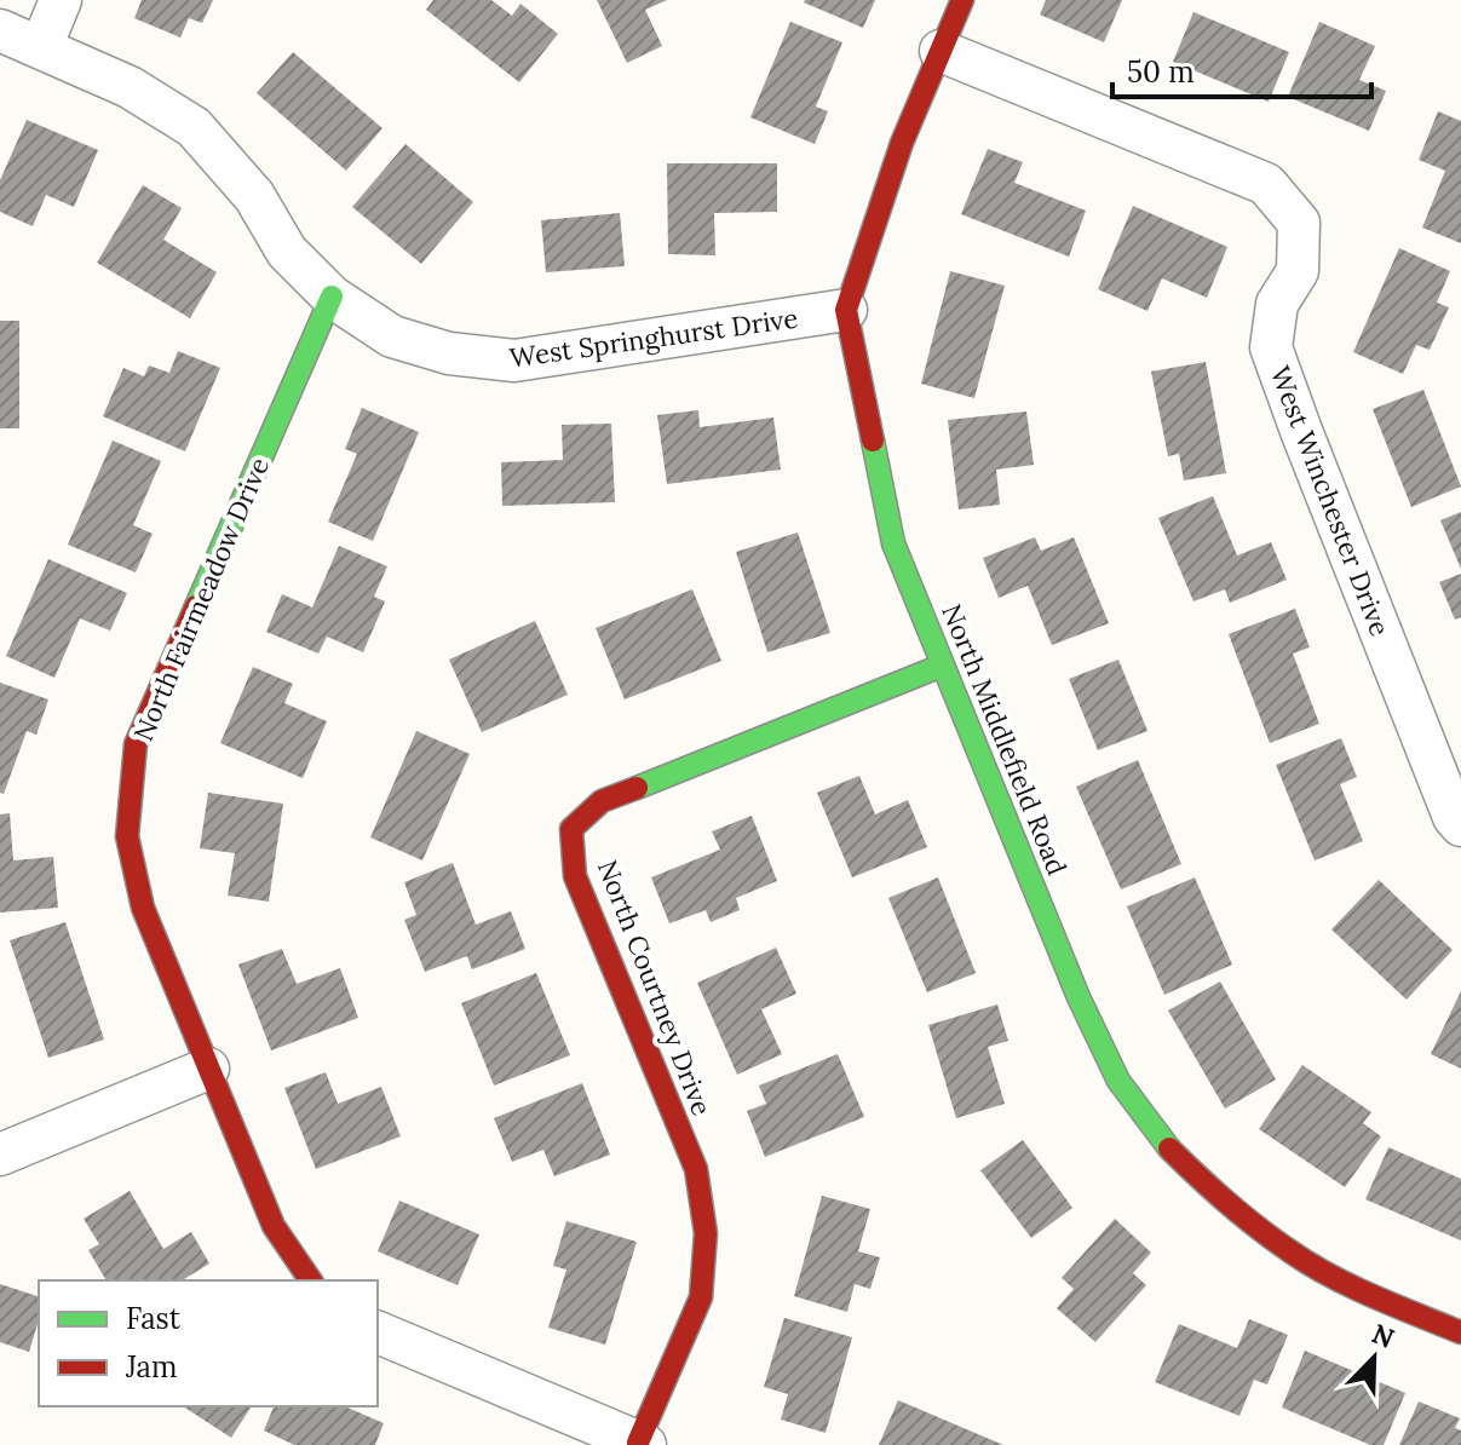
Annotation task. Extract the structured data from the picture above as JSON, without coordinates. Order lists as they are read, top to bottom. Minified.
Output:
{"streets":{"street":["West Springhurst Drive","West Winchester Drive","North Fairmeadow Drive","North Middlefield Road","North Courtney Drive"]},"crossings":[["West Springhurst Drive","North Fairmeadow Drive"],["West Springhurst Drive","North Middlefield Road"],["West Winchester Drive","North Middlefield Road"],["North Middlefield Road","North Courtney Drive"]],"legend":["Fast","Jam"],"scale_bar":"50 m","north":"top right"}
